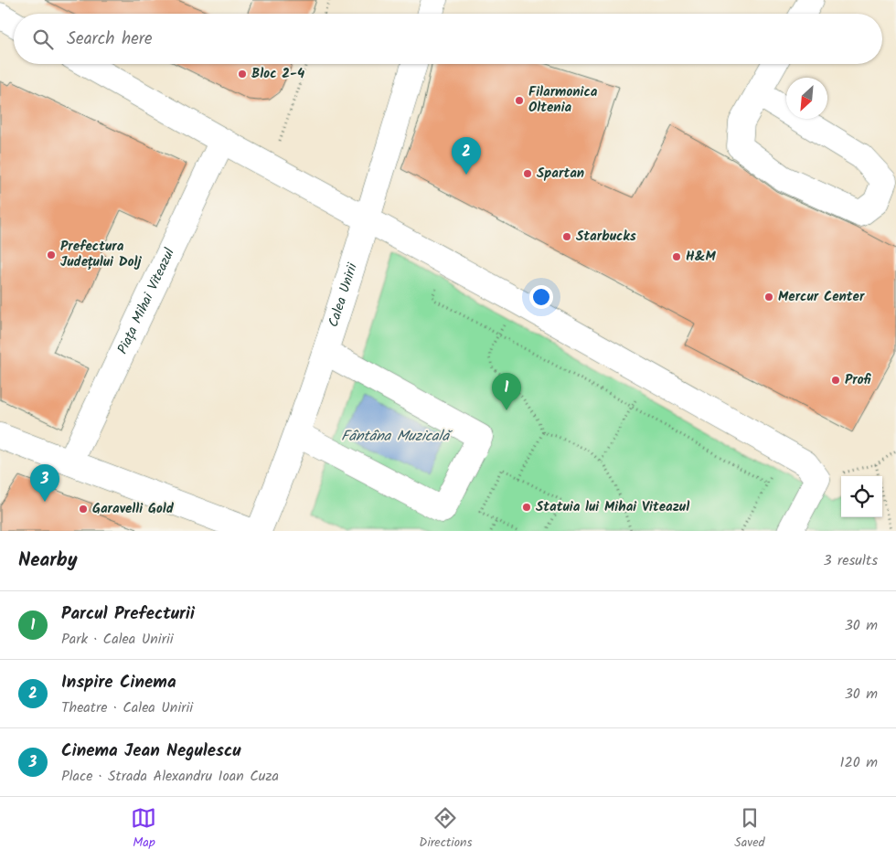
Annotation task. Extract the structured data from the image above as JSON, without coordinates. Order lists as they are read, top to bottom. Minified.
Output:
{"streets":{"street":["Calea Unirii","Piața Mihai Viteazul"]},"water":["Fântâna Muzicală"],"places":["Bloc 2-4","Filarmonica Oltenia","Spartan","Starbucks","Prefectura Județului Dolj","H&M","Mercur Center","Profi","Statuia lui Mihai Viteazul","Garavelli Gold"],"north":"bottom left","page":{"search":"Search here","pins":["2","1","3"],"heading":["Nearby","3 results"],"list":[{"mark":"1","name":"Parcul Prefecturii","note":"Park · Calea Unirii","value":"30 m"},{"mark":"2","name":"Inspire Cinema","note":"Theatre · Calea Unirii","value":"30 m"},{"mark":"3","name":"Cinema Jean Negulescu","note":"Place · Strada Alexandru Ioan Cuza","value":"120 m"}],"nav":["Map","Directions","Saved"]}}
